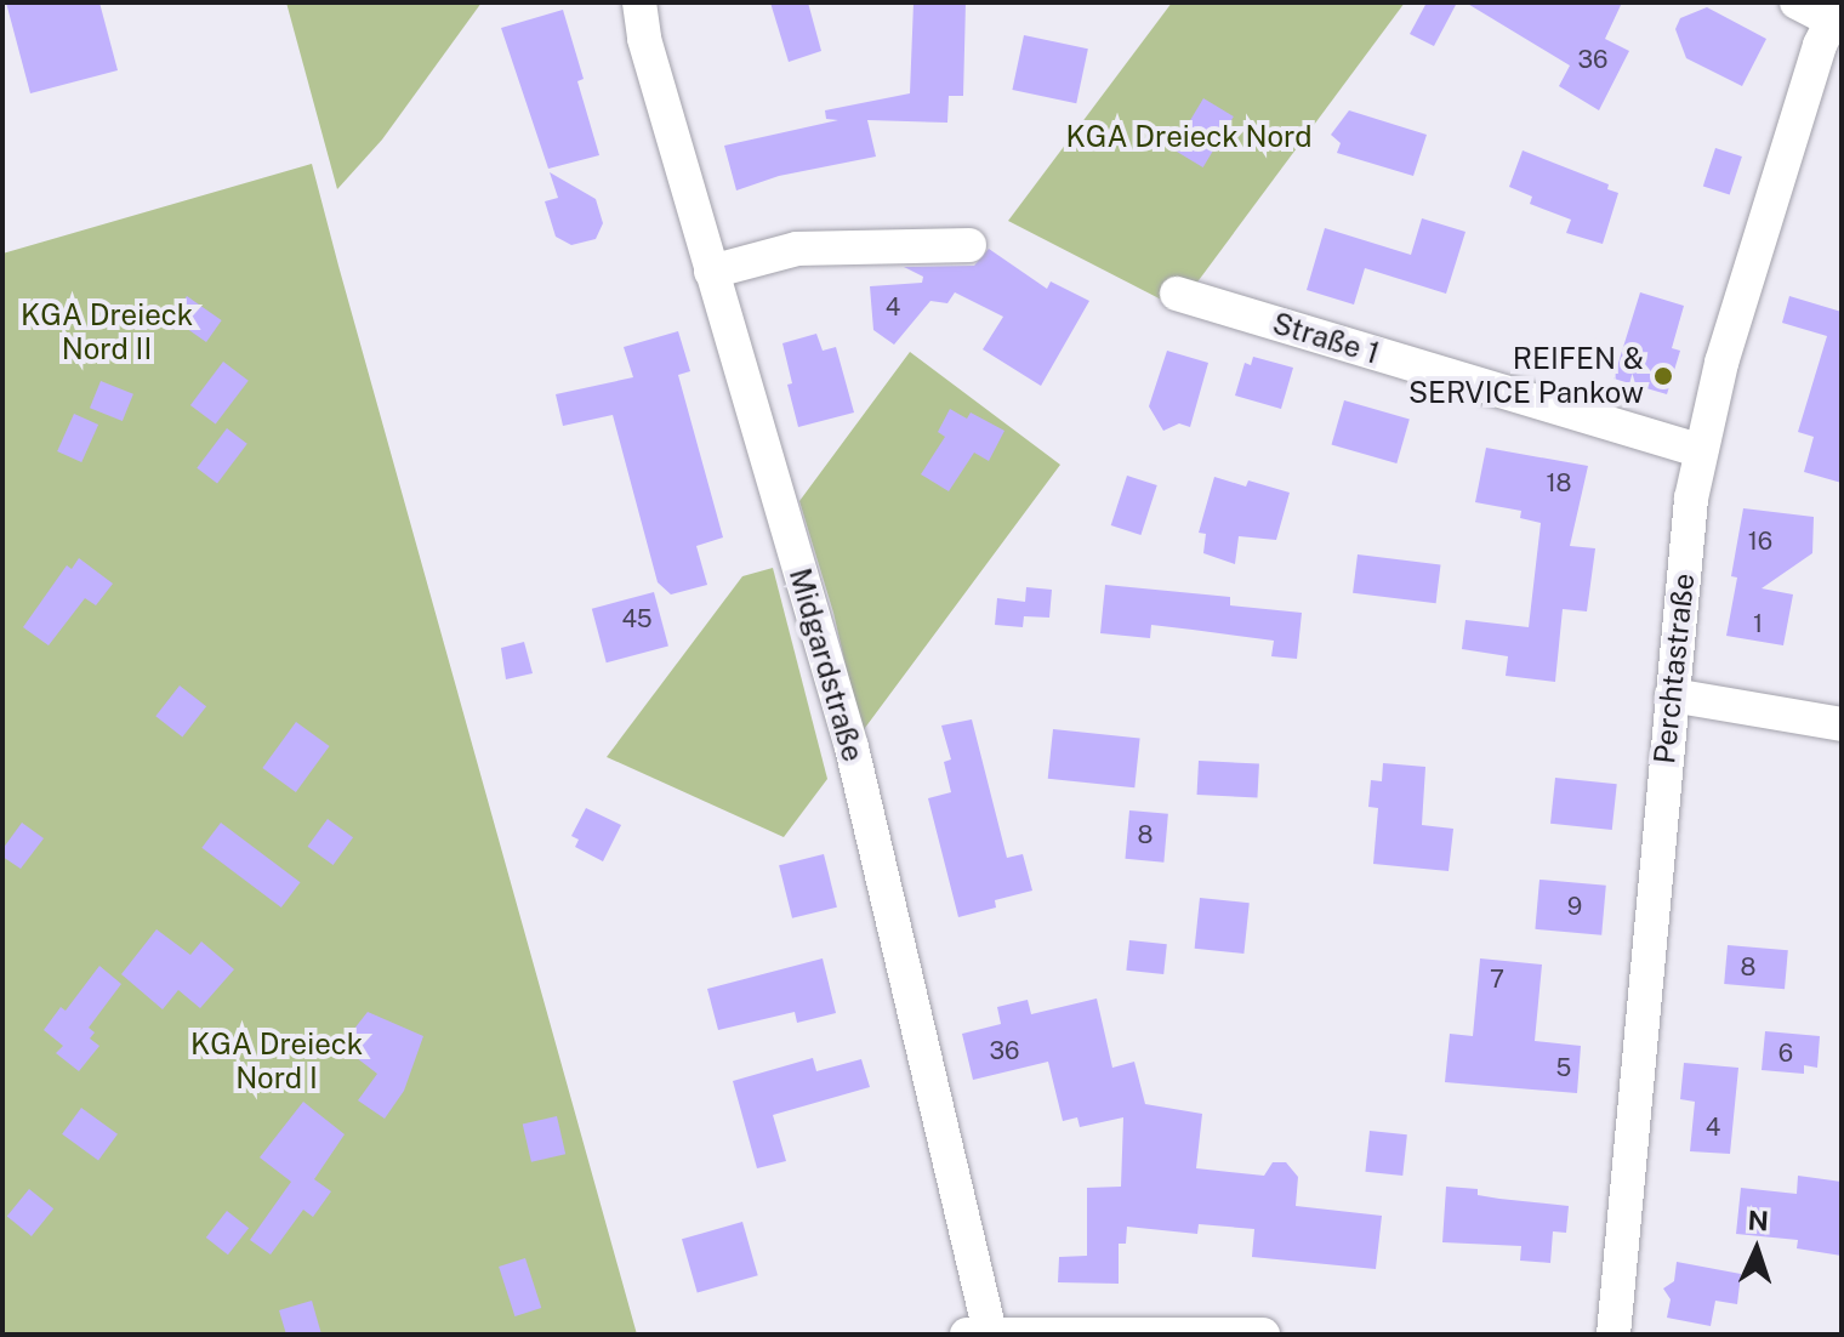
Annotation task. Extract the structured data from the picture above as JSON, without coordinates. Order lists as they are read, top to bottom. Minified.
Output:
{"streets":{"street":["Straße 1","Midgardstraße","Perchtastraße"]},"crossings":[["Straße 1","Perchtastraße"]],"parks":["KGA Dreieck Nord","KGA Dreieck Nord II","KGA Dreieck Nord I"],"places":["REIFEN & SERVICE Pankow"],"house_numbers":["36","4","18","16","45","1","8","9","8","7","36","6","5","4"],"north":"top"}
